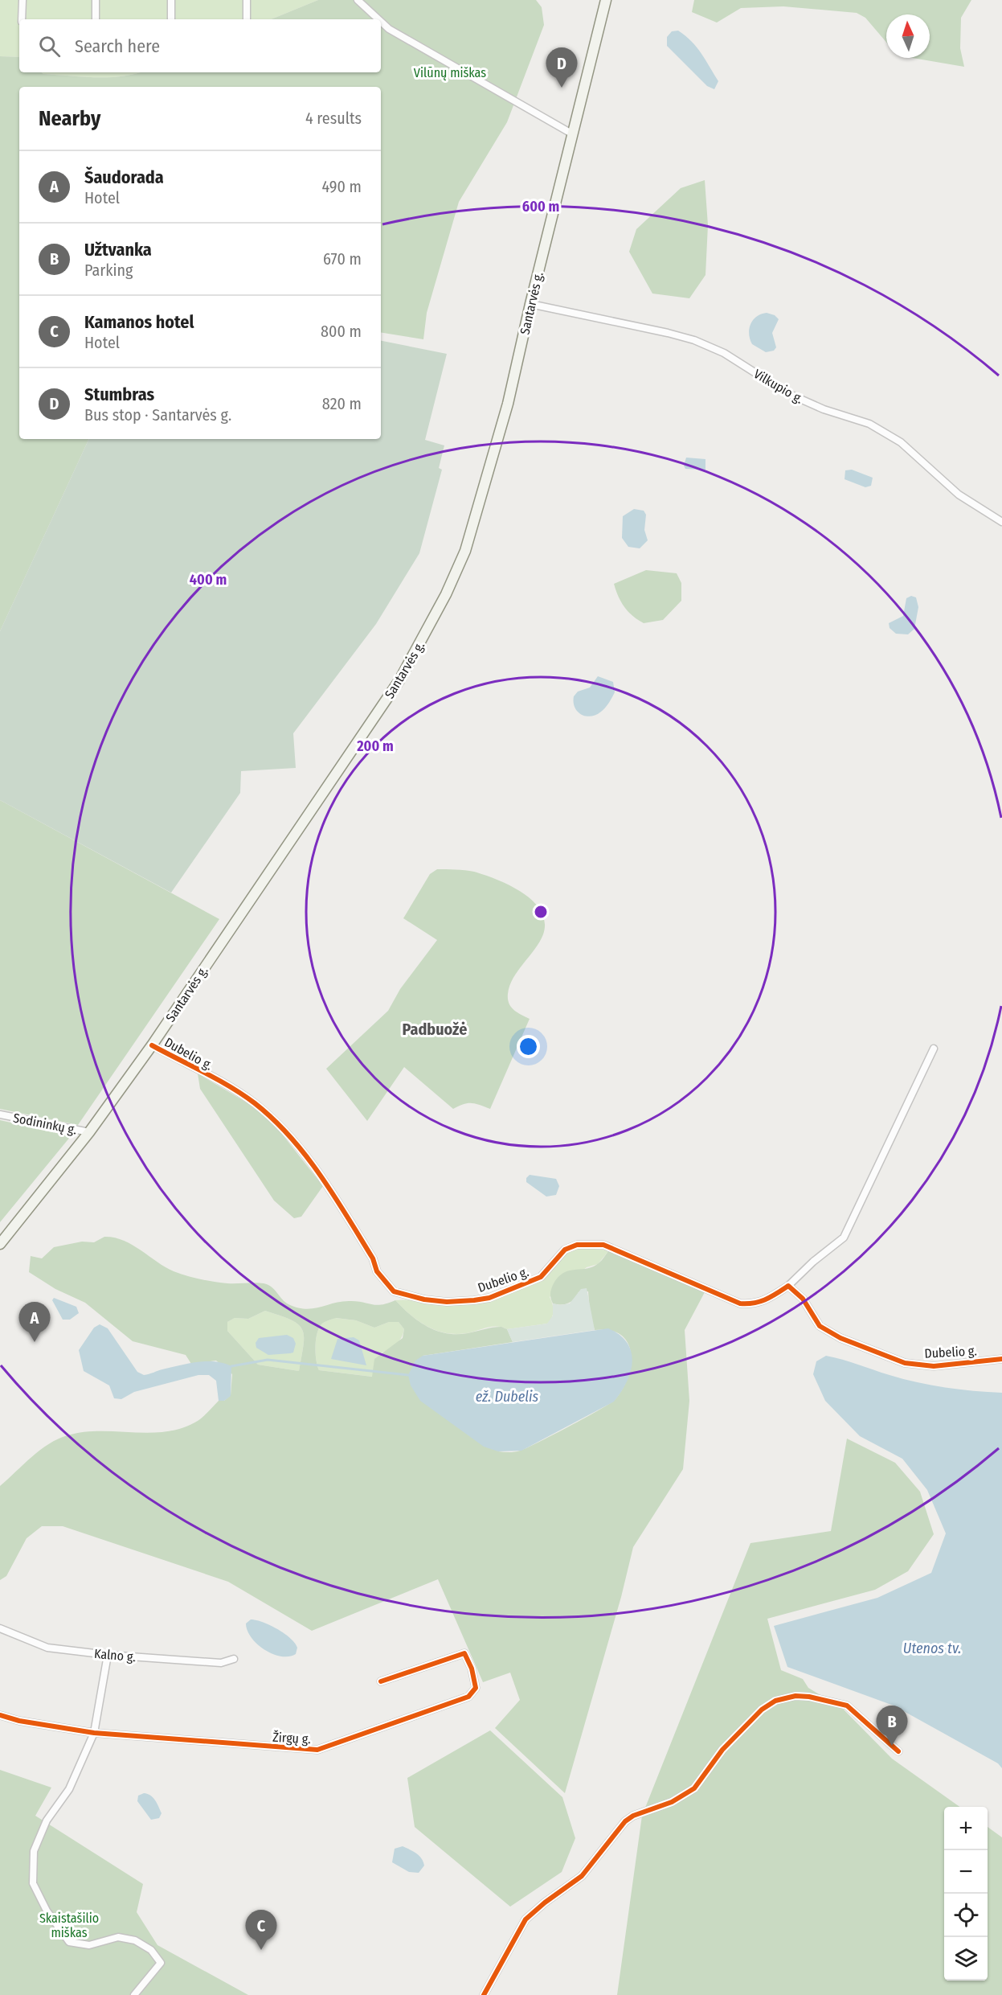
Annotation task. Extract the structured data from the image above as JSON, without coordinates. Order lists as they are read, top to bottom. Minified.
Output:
{"streets":{"main road":["Santarvės g."],"street":["Vilkupio g.","Dubelio g.","Sodininkų g.","Kalno g.","Žirgų g."]},"crossings":[["Santarvės g.","Vilkupio g."],["Santarvės g.","Dubelio g."],["Santarvės g.","Sodininkų g."]],"districts":["Padbuožė"],"water":["ež. Dubelis","Utenos tv."],"parks":["Vilūnų miškas","Skaistašilio miškas"],"north":"top","page":{"search":"Search here","pins":["D","A","B","C"],"heading":["Nearby","4 results"],"list":[{"mark":"A","name":"Šaudorada","note":"Hotel","value":"490 m"},{"mark":"B","name":"Užtvanka","note":"Parking","value":"670 m"},{"mark":"C","name":"Kamanos hotel","note":"Hotel","value":"800 m"},{"mark":"D","name":"Stumbras","note":"Bus stop · Santarvės g.","value":"820 m"}],"map_buttons":["+","−"]},"rings":["600 m","400 m","200 m"]}
